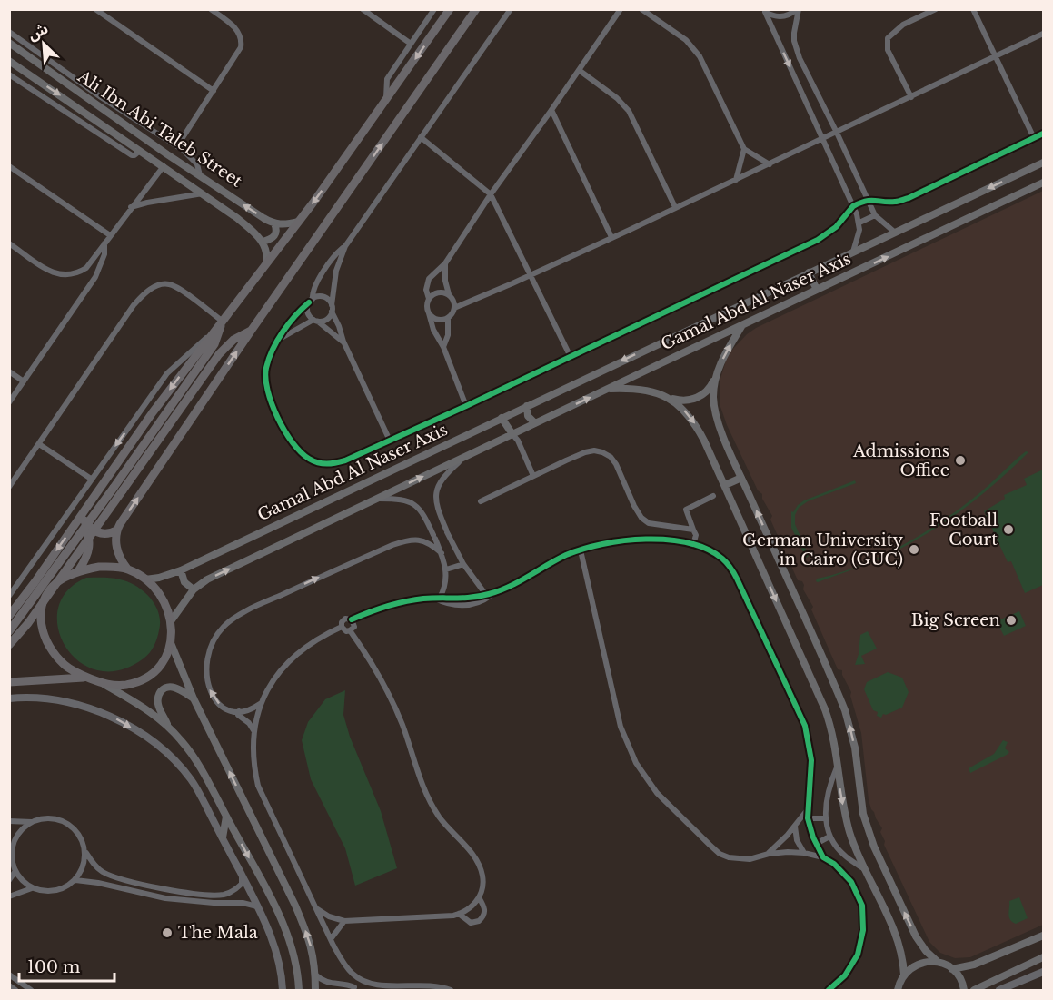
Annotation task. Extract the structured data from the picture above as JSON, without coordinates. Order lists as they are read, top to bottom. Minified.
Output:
{"streets":{"main road":["Ali Ibn Abi Taleb Street","Gamal Abd Al Naser Axis"]},"places":["Admissions Office","Football Court","German University in Cairo (GUC)","Big Screen","The Mala"],"scale_bar":"100 m","north":"top left"}
